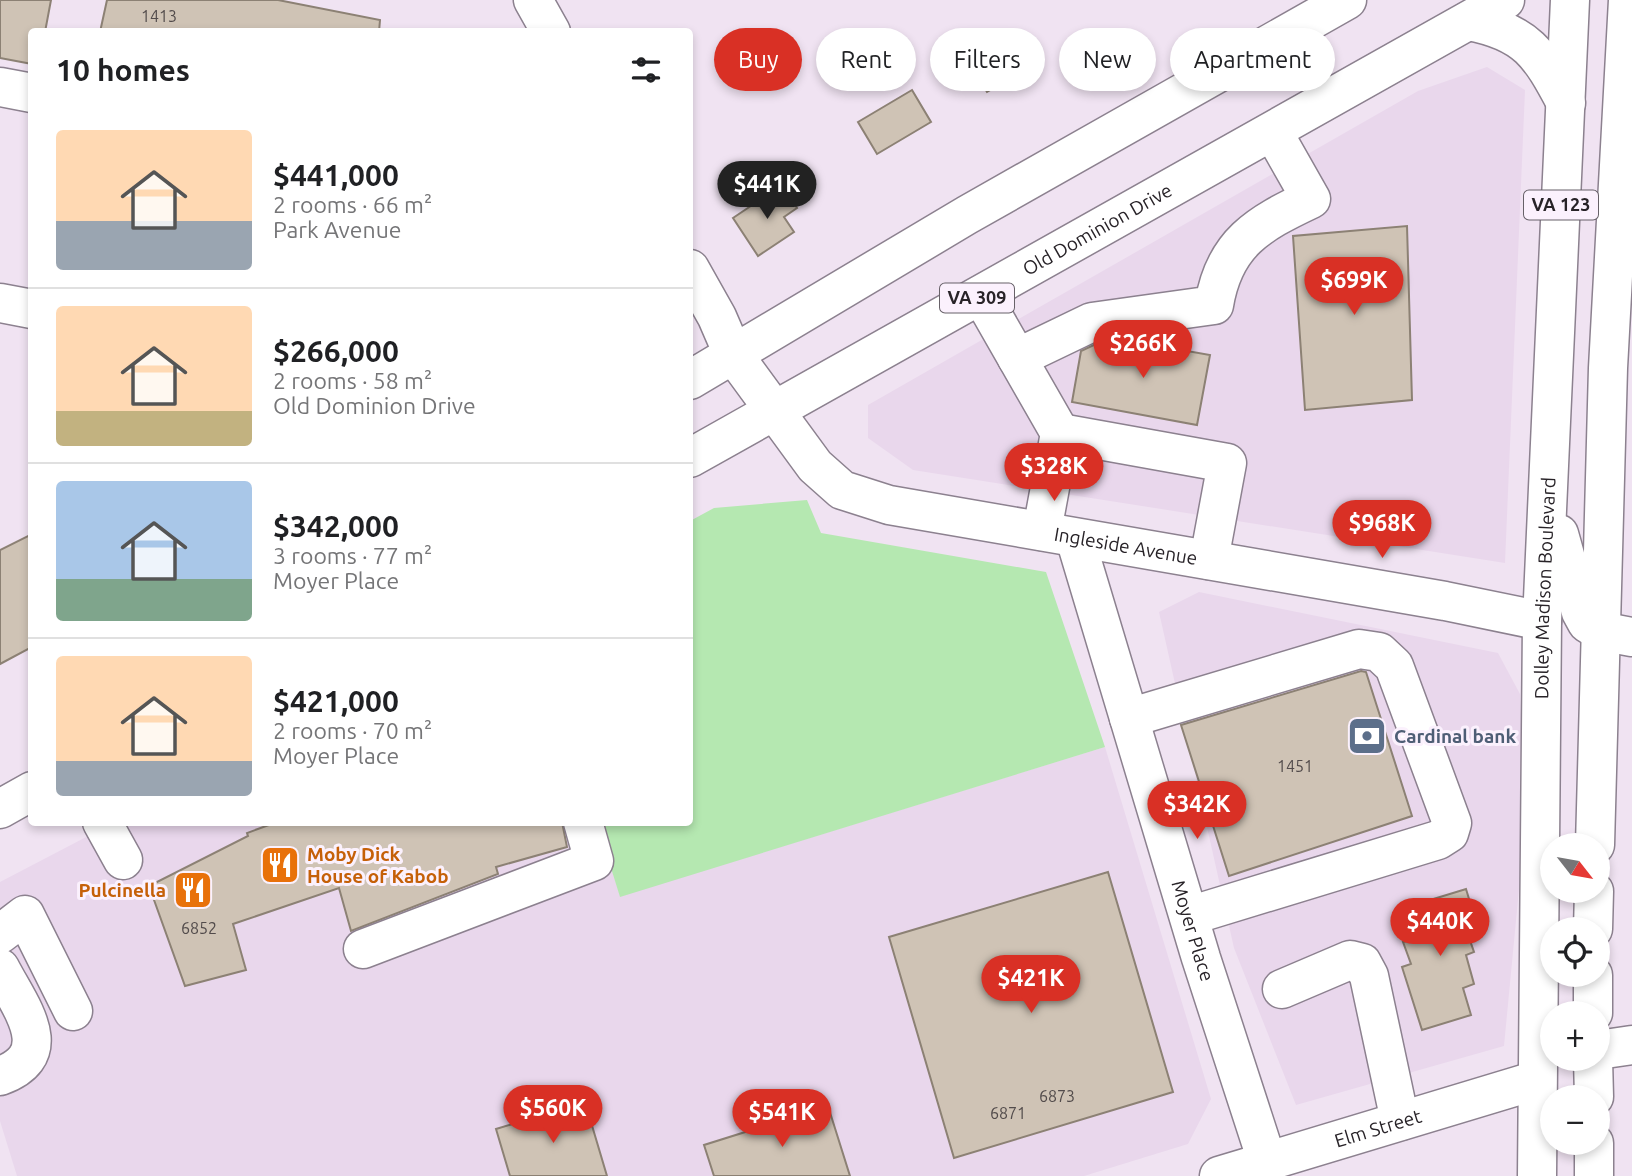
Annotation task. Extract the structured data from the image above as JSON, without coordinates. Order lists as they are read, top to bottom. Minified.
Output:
{"streets":{"main road":["VA 123","Old Dominion Drive","VA 309","Ingleside Avenue","Dolley Madison Boulevard","Moyer Place","Elm Street"]},"crossings":[["Old Dominion Drive","Ingleside Avenue"],["Ingleside Avenue","Dolley Madison Boulevard"],["Ingleside Avenue","Moyer Place"],["Dolley Madison Boulevard","Elm Street"],["Moyer Place","Elm Street"]],"places":{"bank":["Cardinal bank"],"restaurant":["Moby Dick House of Kabob","Pulcinella"]},"house_numbers":["1413","1451","6852","6873","6871"],"north":"bottom right","page":{"chip":["Buy","Rent","Filters","New","Apartment"],"heading":"10 homes","list":[{"name":"$441,000","note":"2 rooms · 66 m² · Park Avenue"},{"name":"$266,000","note":"2 rooms · 58 m² · Old Dominion Drive"},{"name":"$342,000","note":"3 rooms · 77 m² · Moyer Place"},{"name":"$421,000","note":"2 rooms · 70 m² · Moyer Place"}],"price":["$441K","$699K","$266K","$328K","$968K","$342K","$440K","$421K","$560K","$541K"],"map_buttons":["+","−"]}}
